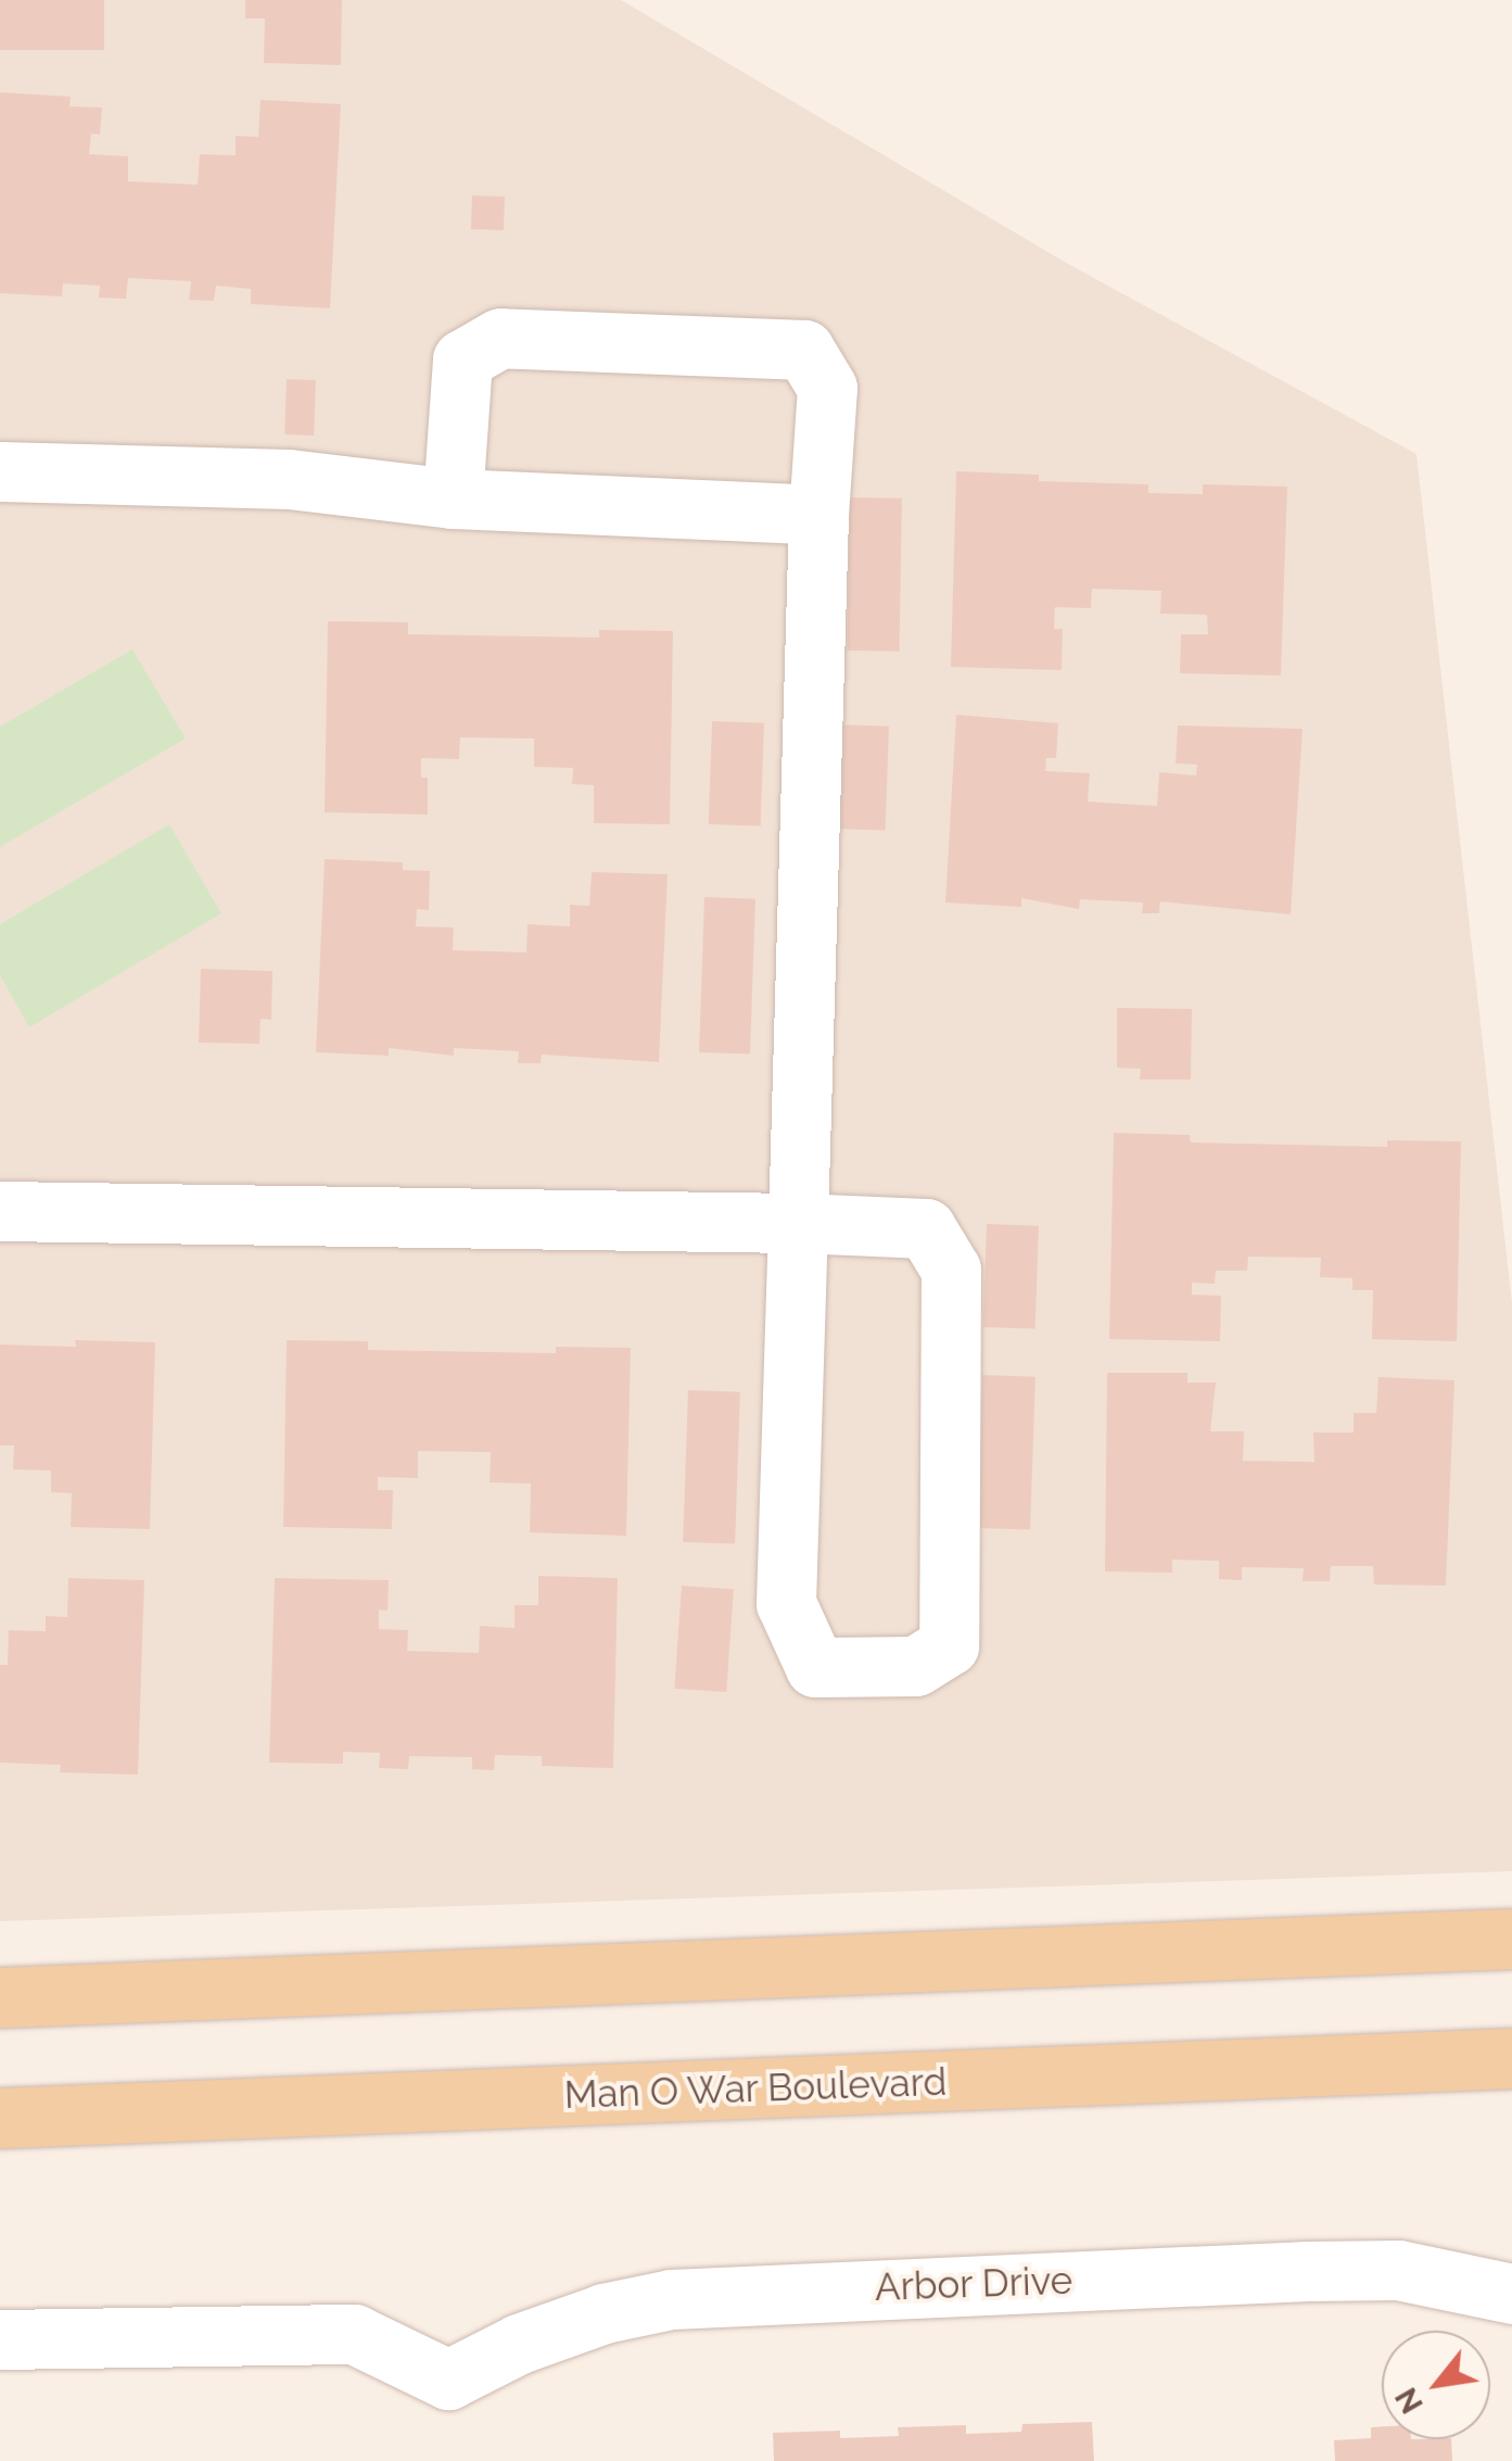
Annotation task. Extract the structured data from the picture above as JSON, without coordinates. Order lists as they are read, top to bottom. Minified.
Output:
{"streets":{"main road":["Man O War Boulevard"],"street":["Arbor Drive"]},"north":"bottom left"}
